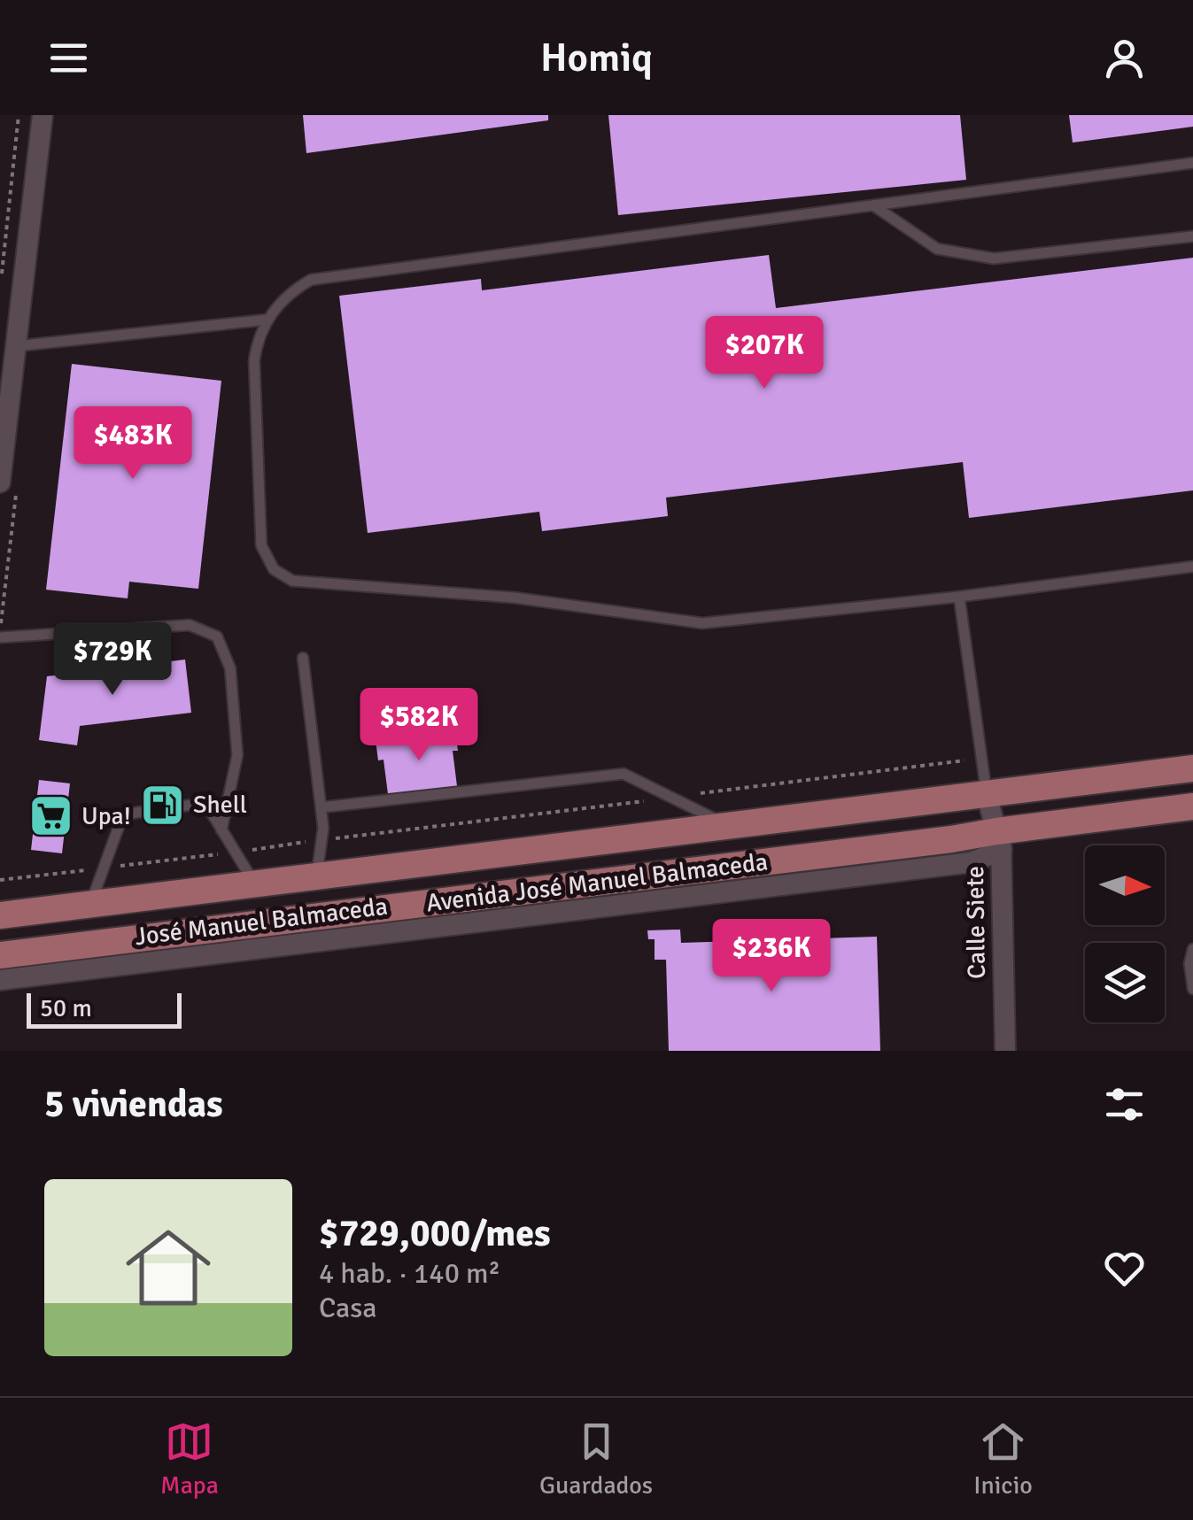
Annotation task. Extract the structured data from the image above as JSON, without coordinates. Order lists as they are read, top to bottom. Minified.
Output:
{"streets":{"main road":["Avenida José Manuel Balmaceda"],"street":["José Manuel Balmaceda","Calle Siete"]},"crossings":[["Avenida José Manuel Balmaceda","José Manuel Balmaceda"],["Avenida José Manuel Balmaceda","Calle Siete"],["José Manuel Balmaceda","Calle Siete"]],"places":{"fuel station":["Shell"],"supermarket":["Upa!"]},"scale_bar":"50 m","north":"right","page":{"header":"Homiq","price":["$207K","$483K","$729K","$582K","$236K"],"scale":"50 m","heading":"5 viviendas","list":[{"name":"$729,000/mes","note":"4 hab. · 140 m² · Casa"}],"tabs":["Mapa","Guardados","Inicio"]}}
